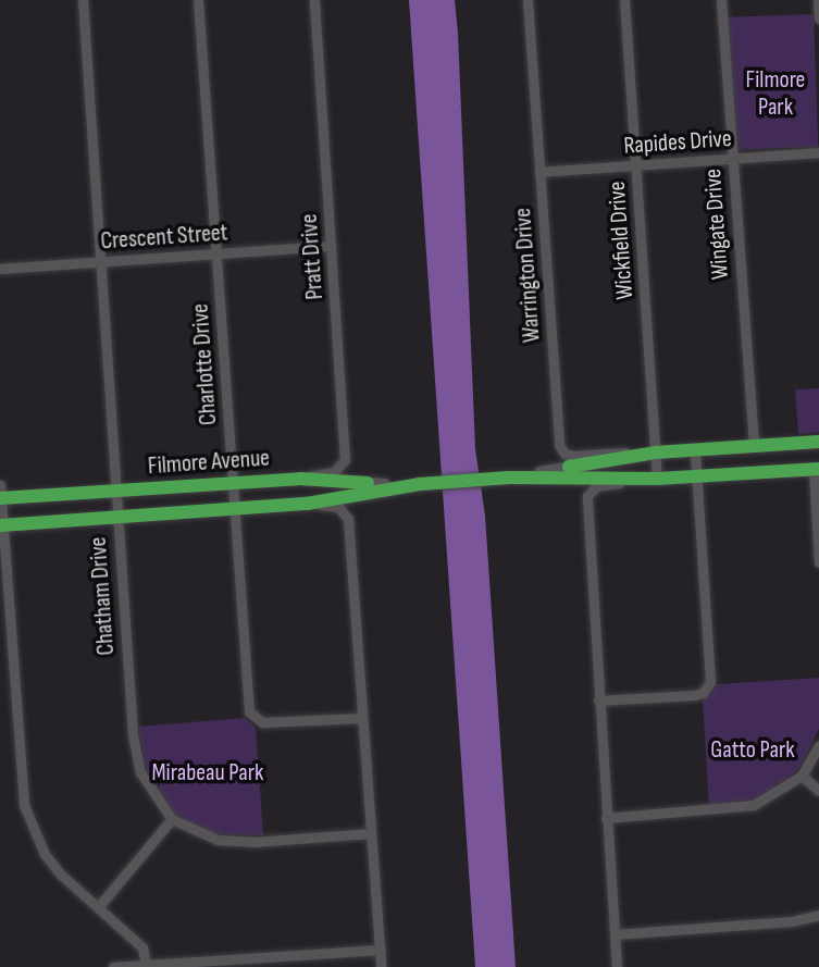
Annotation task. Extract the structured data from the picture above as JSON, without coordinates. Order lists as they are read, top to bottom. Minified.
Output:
{"streets":{"street":["Rapides Drive","Wingate Drive","Crescent Street","Wickfield Drive","Pratt Drive","Warrington Drive","Charlotte Drive","Filmore Avenue","Chatham Drive"]},"crossings":[["Rapides Drive","Wingate Drive"],["Rapides Drive","Wickfield Drive"],["Rapides Drive","Warrington Drive"],["Wingate Drive","Filmore Avenue"],["Crescent Street","Pratt Drive"],["Crescent Street","Charlotte Drive"],["Crescent Street","Chatham Drive"],["Wickfield Drive","Warrington Drive"],["Wickfield Drive","Filmore Avenue"],["Pratt Drive","Filmore Avenue"],["Warrington Drive","Filmore Avenue"],["Charlotte Drive","Filmore Avenue"],["Filmore Avenue","Chatham Drive"]],"parks":["Filmore Park","Gatto Park","Mirabeau Park"]}
